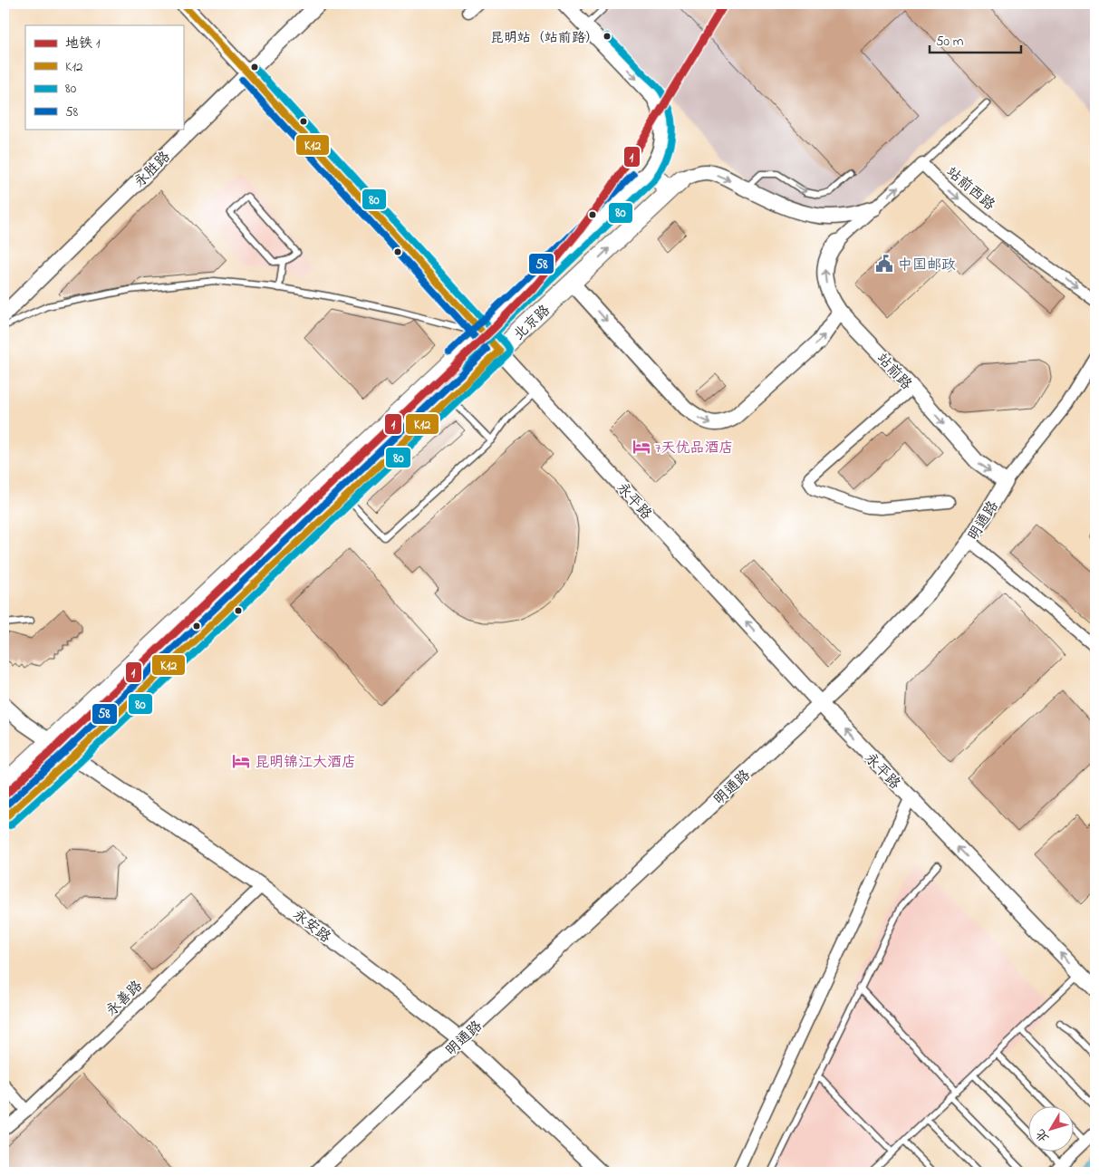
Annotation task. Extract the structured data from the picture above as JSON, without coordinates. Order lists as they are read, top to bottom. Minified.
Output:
{"streets":{"main road":["北京路"],"street":["永胜路","站前西路","站前路","永平路","明通路","永安路","永善路"]},"crossings":[["永胜路","永平路"],["北京路","永平路"],["北京路","永安路"],["站前路","明通路"],["永平路","明通路"],["明通路","永安路"],["永安路","永善路"]],"one_way":["站前西路","永平路"],"places":{"other":["昆明站（站前路）"],"public building":["中国邮政"],"hotel":["7天优品酒店","昆明锦江大酒店"]},"lines":["metro line 1","transit line K12","transit line 80","transit line 58"],"legend":["地铁 1","K12","80","58"],"scale_bar":"50 m","north":"bottom left"}
